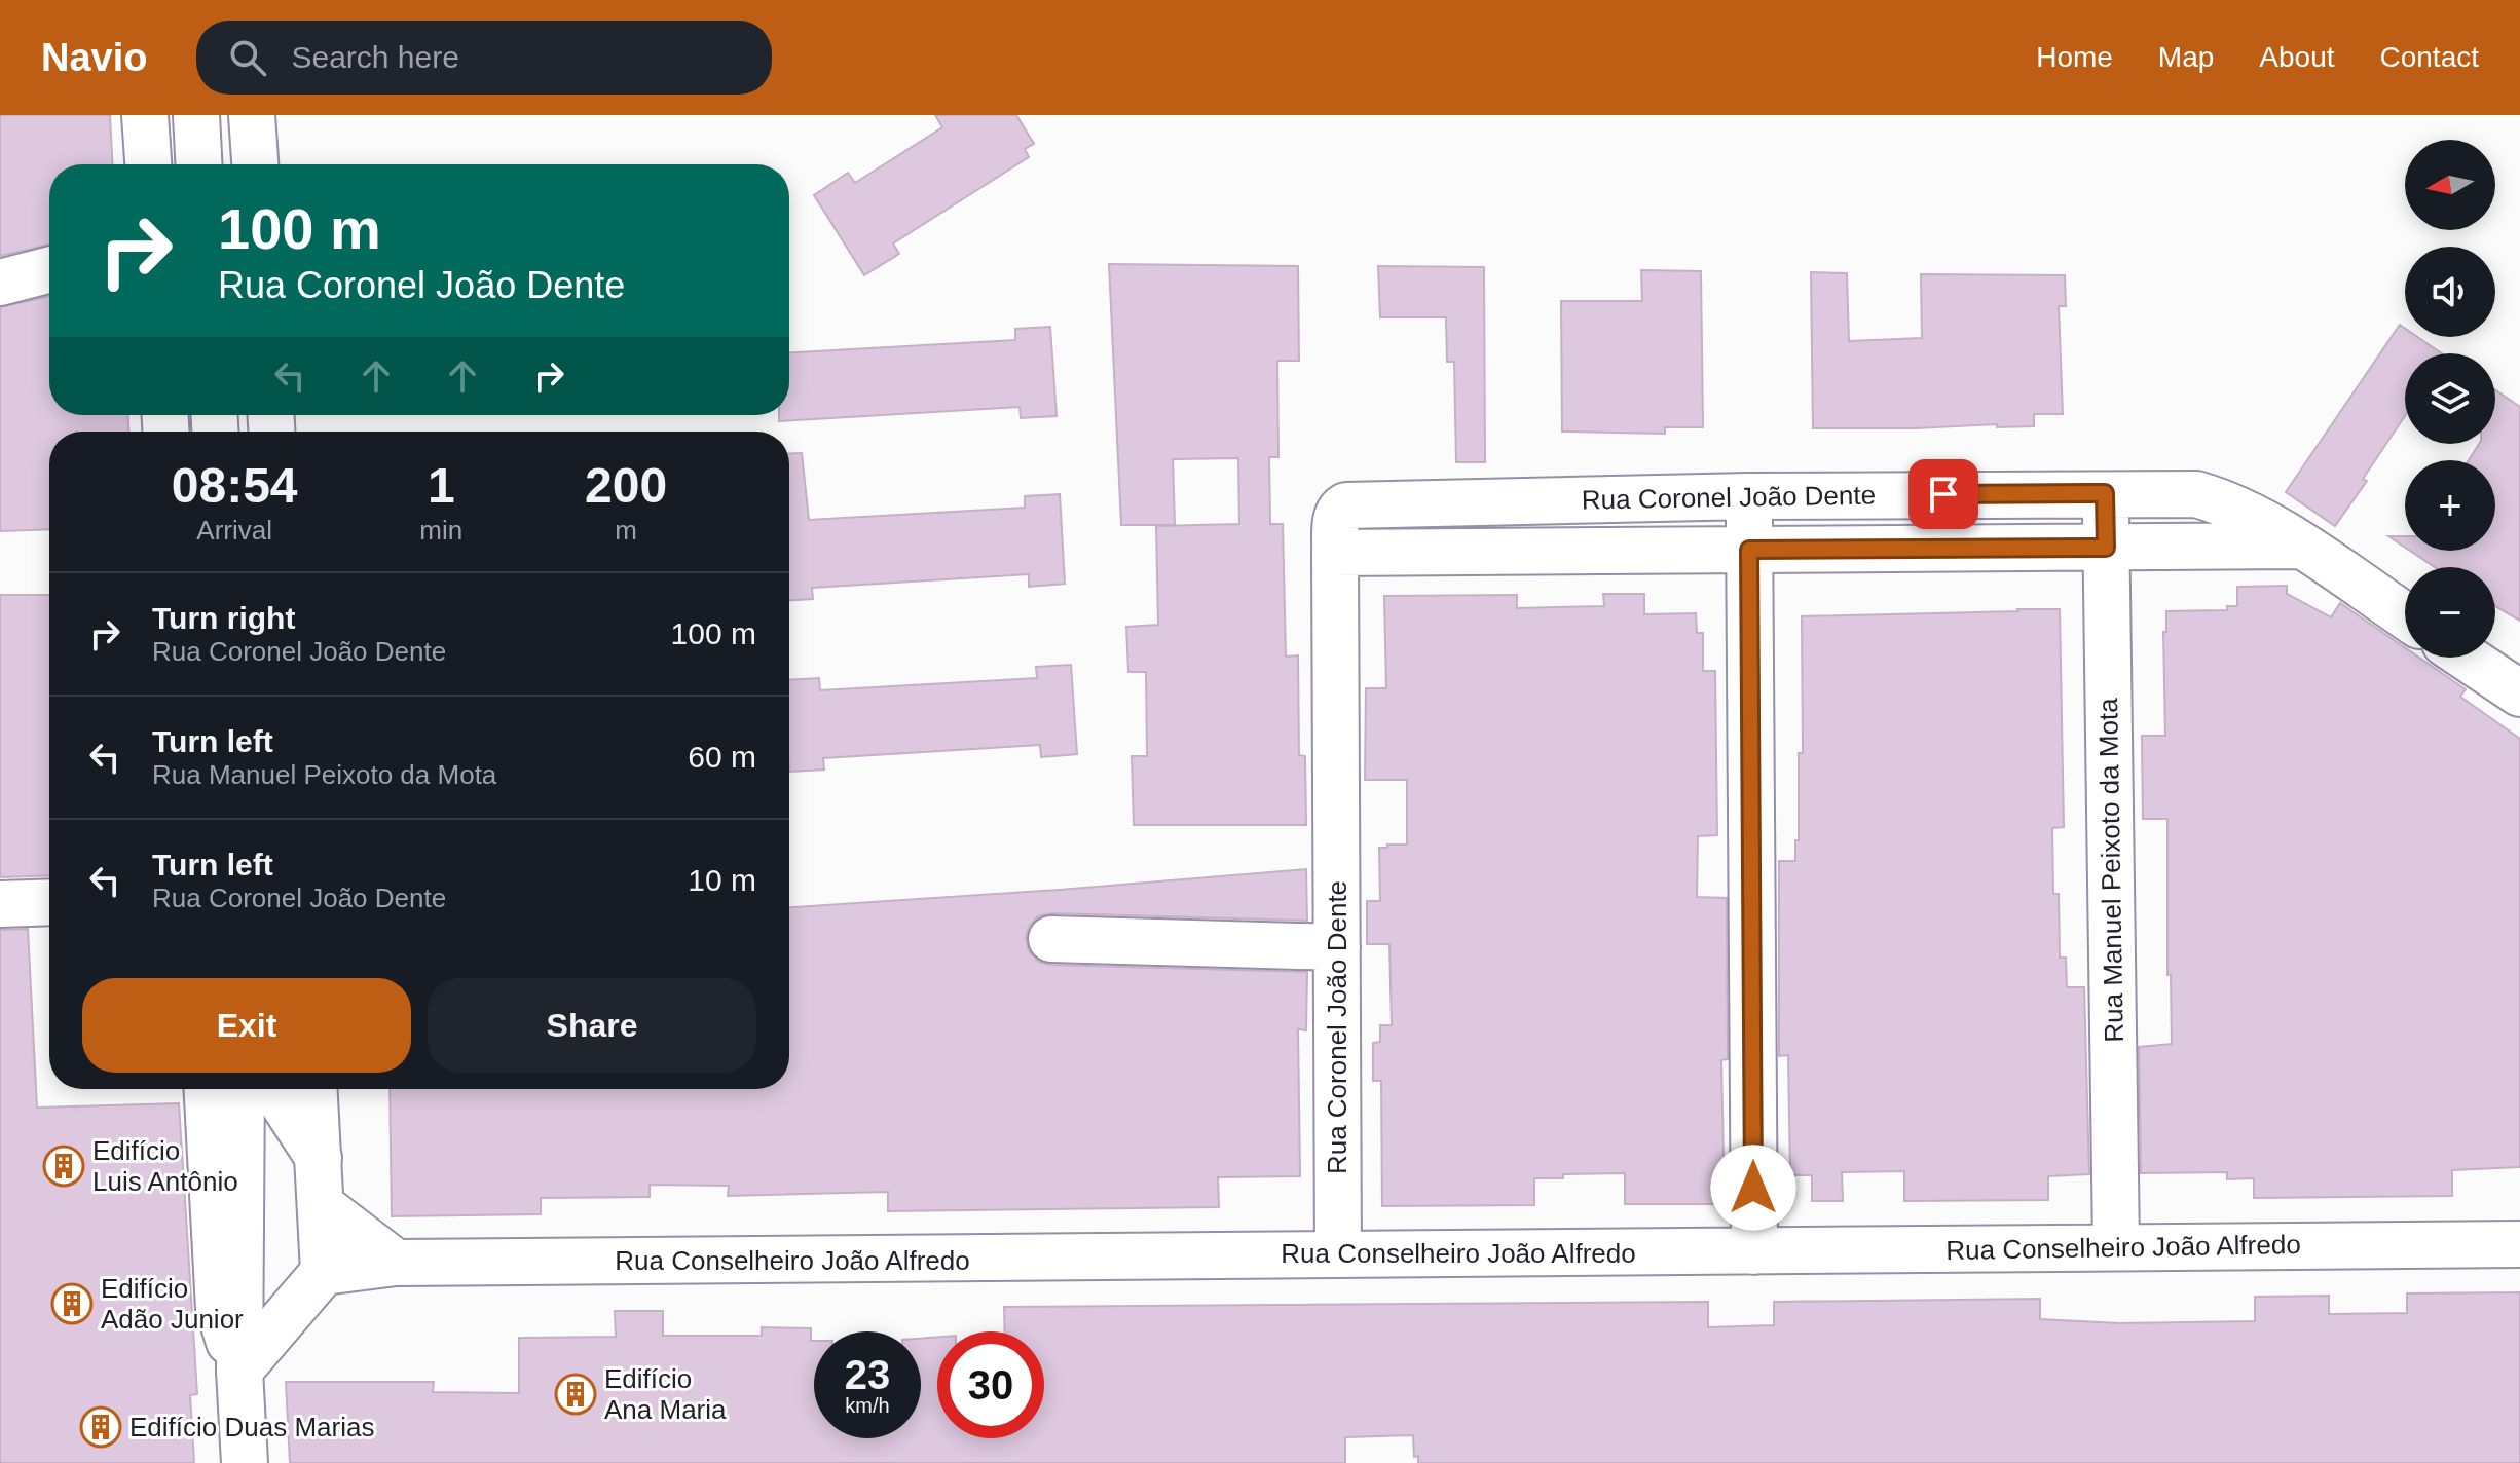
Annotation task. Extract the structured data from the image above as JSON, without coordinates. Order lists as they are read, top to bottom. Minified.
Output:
{"streets":{"street":["Rua Coronel João Dente","Rua Manuel Peixoto da Mota","Rua Conselheiro João Alfredo"]},"crossings":[["Rua Coronel João Dente","Rua Manuel Peixoto da Mota"],["Rua Coronel João Dente","Rua Conselheiro João Alfredo"],["Rua Manuel Peixoto da Mota","Rua Conselheiro João Alfredo"]],"places":{"building":["Edifício Luis Antônio","Edifício Adão Junior","Edifício Ana Maria","Edifício Duas Marias"]},"north":"left","page":{"header":"Navio","search":"Search here","nav":["Home","Map","About","Contact"],"map_buttons":["+","−"],"turn":["100 m","Rua Coronel João Dente"],"eta":["08:54","Arrival","1","min","200","m"],"list":[{"name":"Turn right","note":"Rua Coronel João Dente","value":"100 m"},{"name":"Turn left","note":"Rua Manuel Peixoto da Mota","value":"60 m"},{"name":"Turn left","note":"Rua Coronel João Dente","value":"10 m"}],"buttons":["Exit","Share"],"speed":"23 km/h","limit":"30"}}
